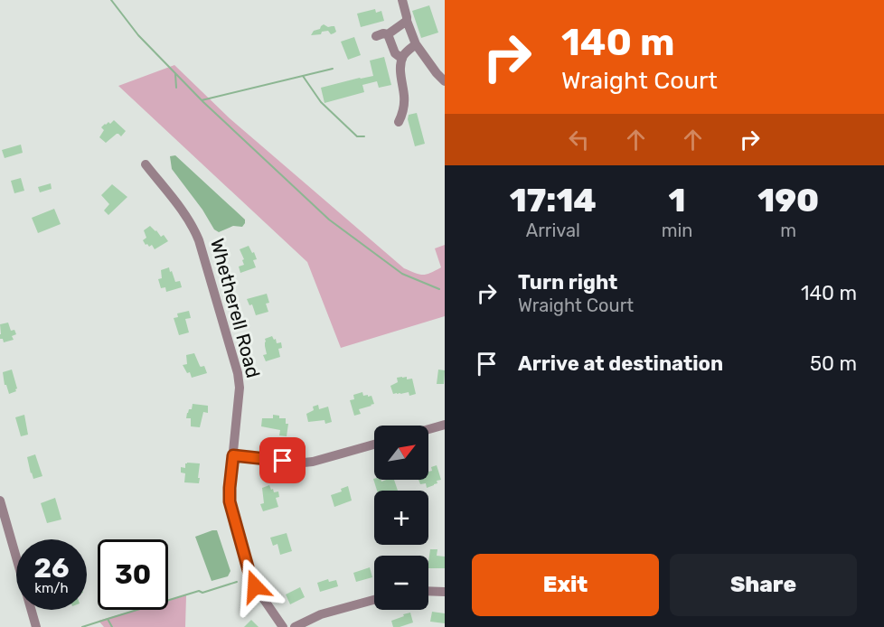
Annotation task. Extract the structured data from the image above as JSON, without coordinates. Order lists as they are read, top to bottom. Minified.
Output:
{"streets":{"street":["Whetherell Road"]},"north":"top right","page":{"turn":["140 m","Wraight Court"],"eta":["17:14","Arrival","1","min","190","m"],"list":[{"name":"Turn right","note":"Wraight Court","value":"140 m"},{"name":"Arrive at destination","value":"50 m"}],"map_buttons":["+","−"],"speed":"26 km/h","limit":"30","buttons":["Exit","Share"]}}
